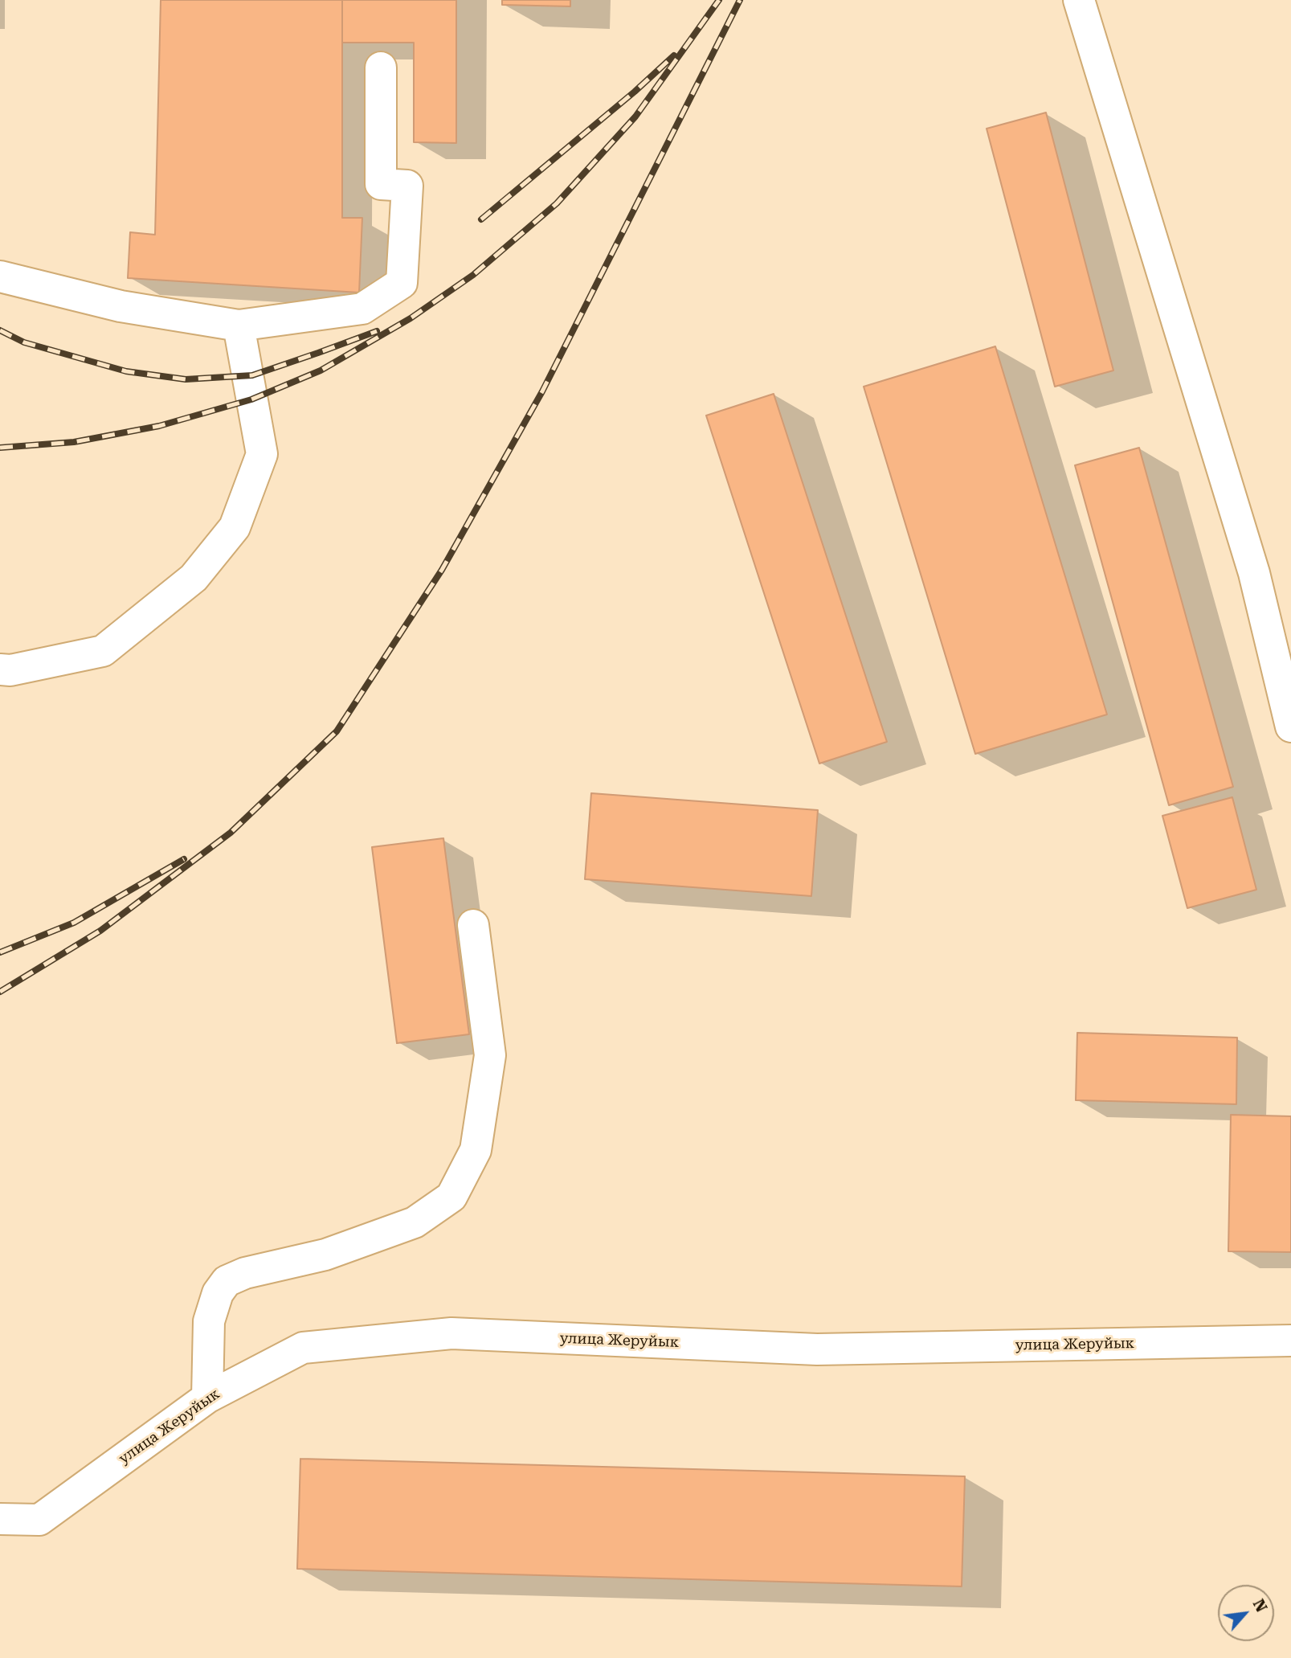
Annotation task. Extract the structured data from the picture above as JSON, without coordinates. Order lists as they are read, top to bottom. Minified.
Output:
{"streets":{"street":["улица Жеруйык"]},"north":"top right"}
